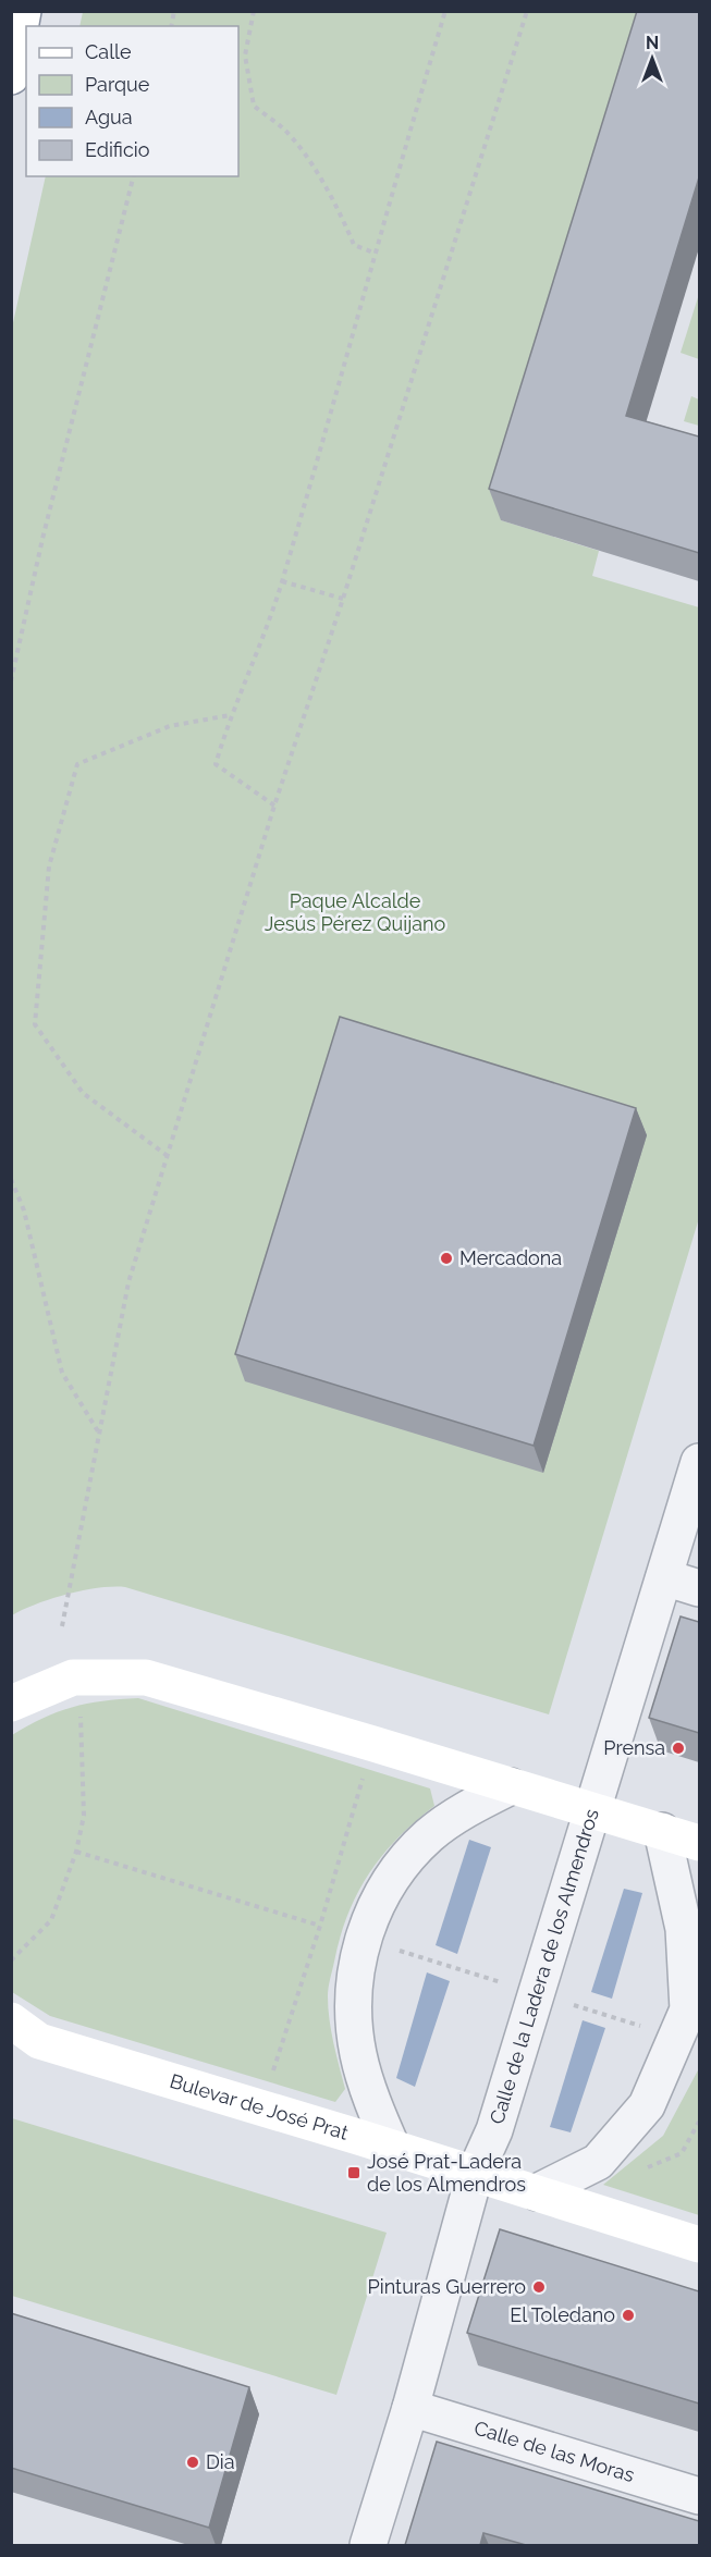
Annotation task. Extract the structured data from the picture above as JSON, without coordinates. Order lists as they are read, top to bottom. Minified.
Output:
{"streets":{"main road":["Bulevar de José Prat"],"street":["Calle de la Ladera de los Almendros","Calle de las Moras"]},"crossings":[["Calle de la Ladera de los Almendros","Bulevar de José Prat"],["Calle de la Ladera de los Almendros","Calle de las Moras"]],"parks":["Paque Alcalde Jesús Pérez Quijano"],"places":{"other":["Mercadona","Prensa","Pinturas Guerrero","El Toledano","Dia"],"transit":["José Prat-Ladera de los Almendros"]},"legend":["Calle","Parque","Agua","Edificio"],"north":"top"}
